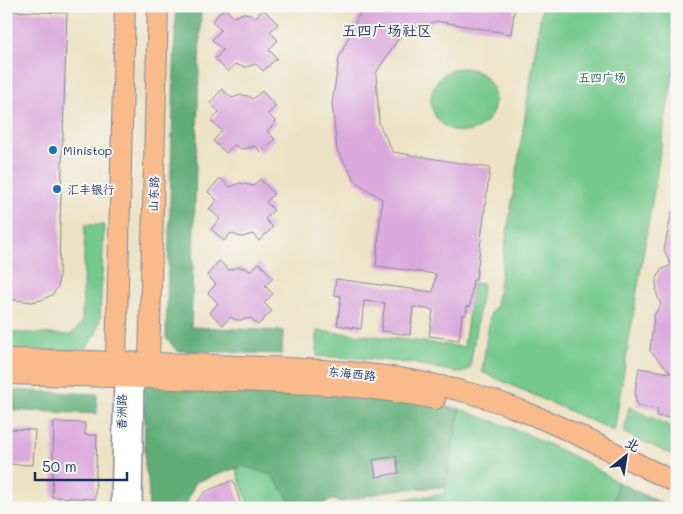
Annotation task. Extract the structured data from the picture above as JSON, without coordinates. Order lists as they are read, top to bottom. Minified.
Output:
{"streets":{"main road":["山东路","东海西路"],"street":["香洲路"]},"crossings":[["山东路","东海西路"],["山东路","香洲路"],["东海西路","香洲路"]],"districts":["五四广场社区"],"parks":["五四广场"],"places":["Ministop","汇丰银行"],"scale_bar":"50 m","north":"top right"}
